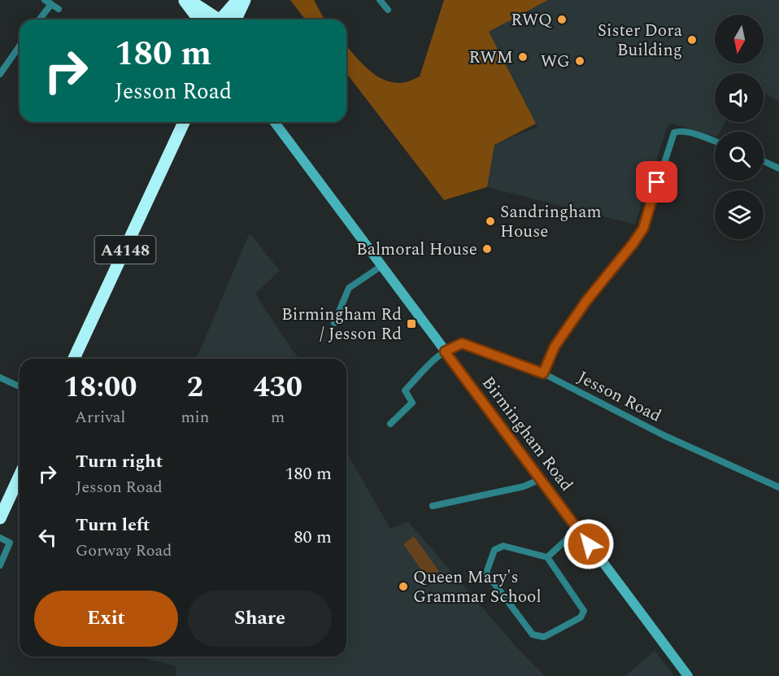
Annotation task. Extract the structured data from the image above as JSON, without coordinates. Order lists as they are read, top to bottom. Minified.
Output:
{"streets":{"highway":["A4148"],"street":["Jesson Road","Birmingham Road"]},"crossings":[["Jesson Road","Birmingham Road"]],"places":{"other":["RWQ","Sister Dora Building","RWM","WG","Sandringham House","Balmoral House","Queen Mary's Grammar School"],"transit":["Birmingham Rd / Jesson Rd"]},"north":"bottom","page":{"turn":["180 m","Jesson Road"],"eta":["18:00","Arrival","2","min","430","m"],"list":[{"name":"Turn right","note":"Jesson Road","value":"180 m"},{"name":"Turn left","note":"Gorway Road","value":"80 m"}],"buttons":["Exit","Share"]}}
